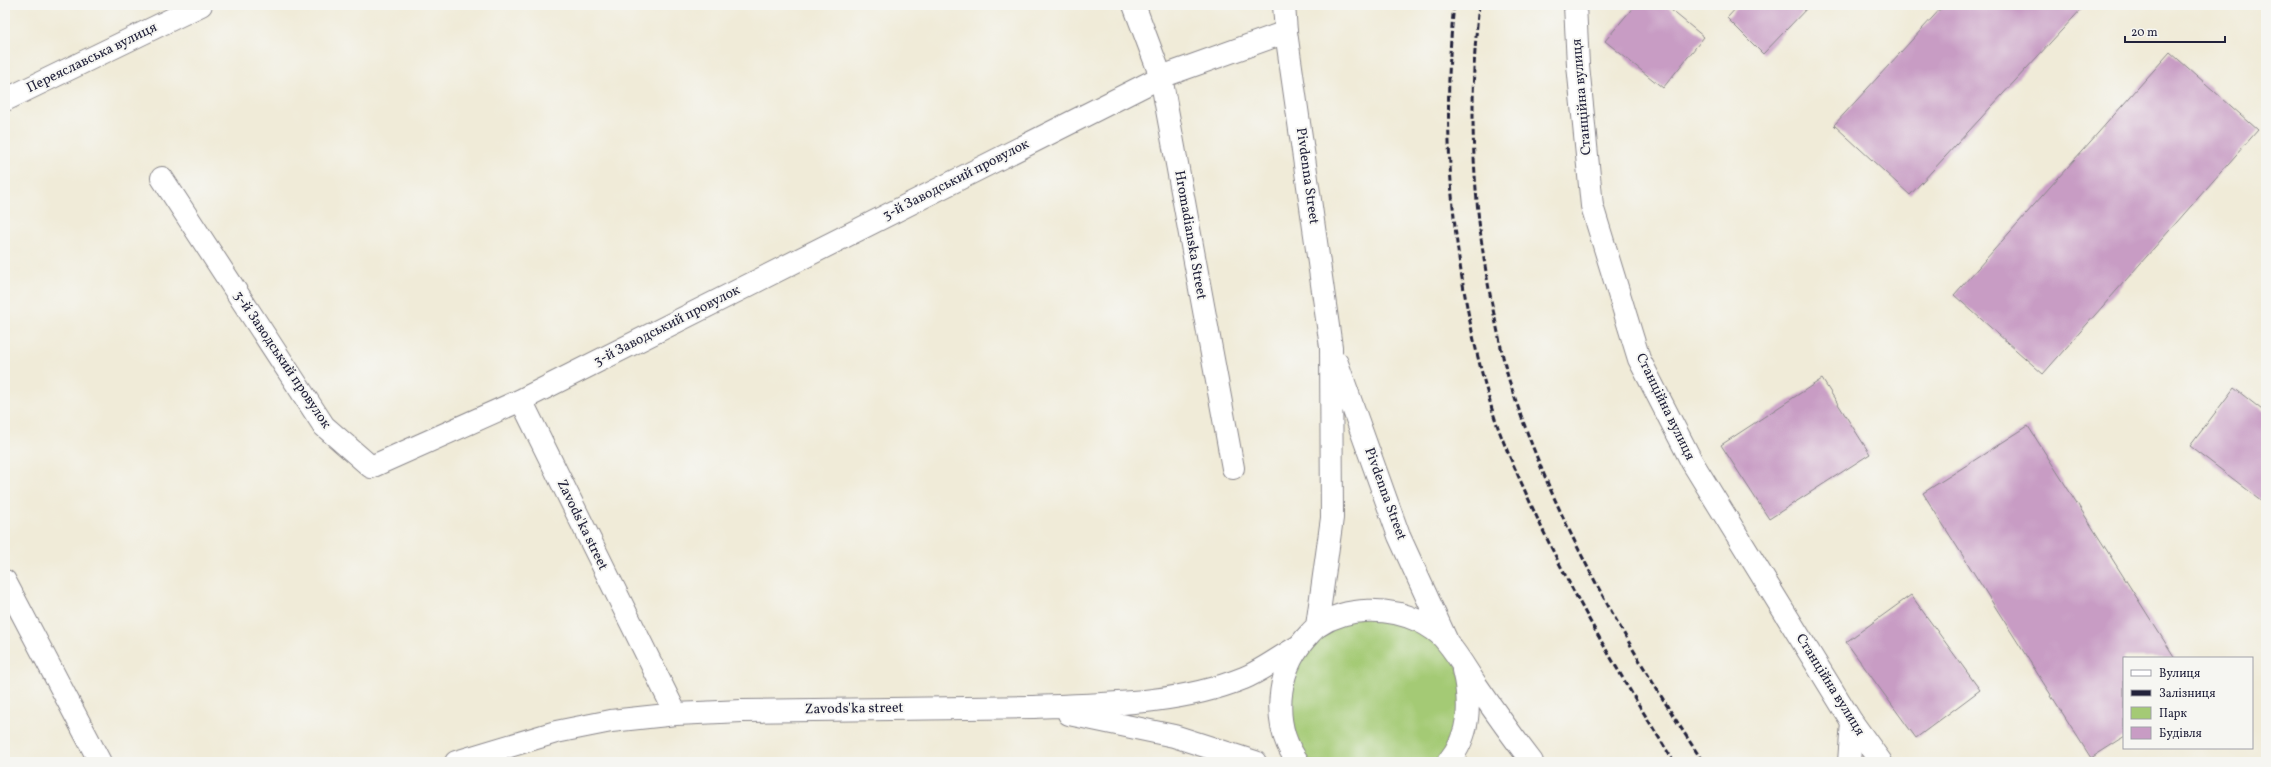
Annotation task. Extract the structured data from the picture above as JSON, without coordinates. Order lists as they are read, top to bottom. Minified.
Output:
{"streets":{"street":["Переяславська вулиця","Станційна вулиця","Pivdenna Street","3-й Заводський провулок","Hromadianska Street","Zavods'ka street"]},"crossings":[["Pivdenna Street","3-й Заводський провулок"],["3-й Заводський провулок","Hromadianska Street"],["3-й Заводський провулок","Zavods'ka street"]],"legend":["Вулиця","Залізниця","Парк","Будівля"],"scale_bar":"20 m"}
